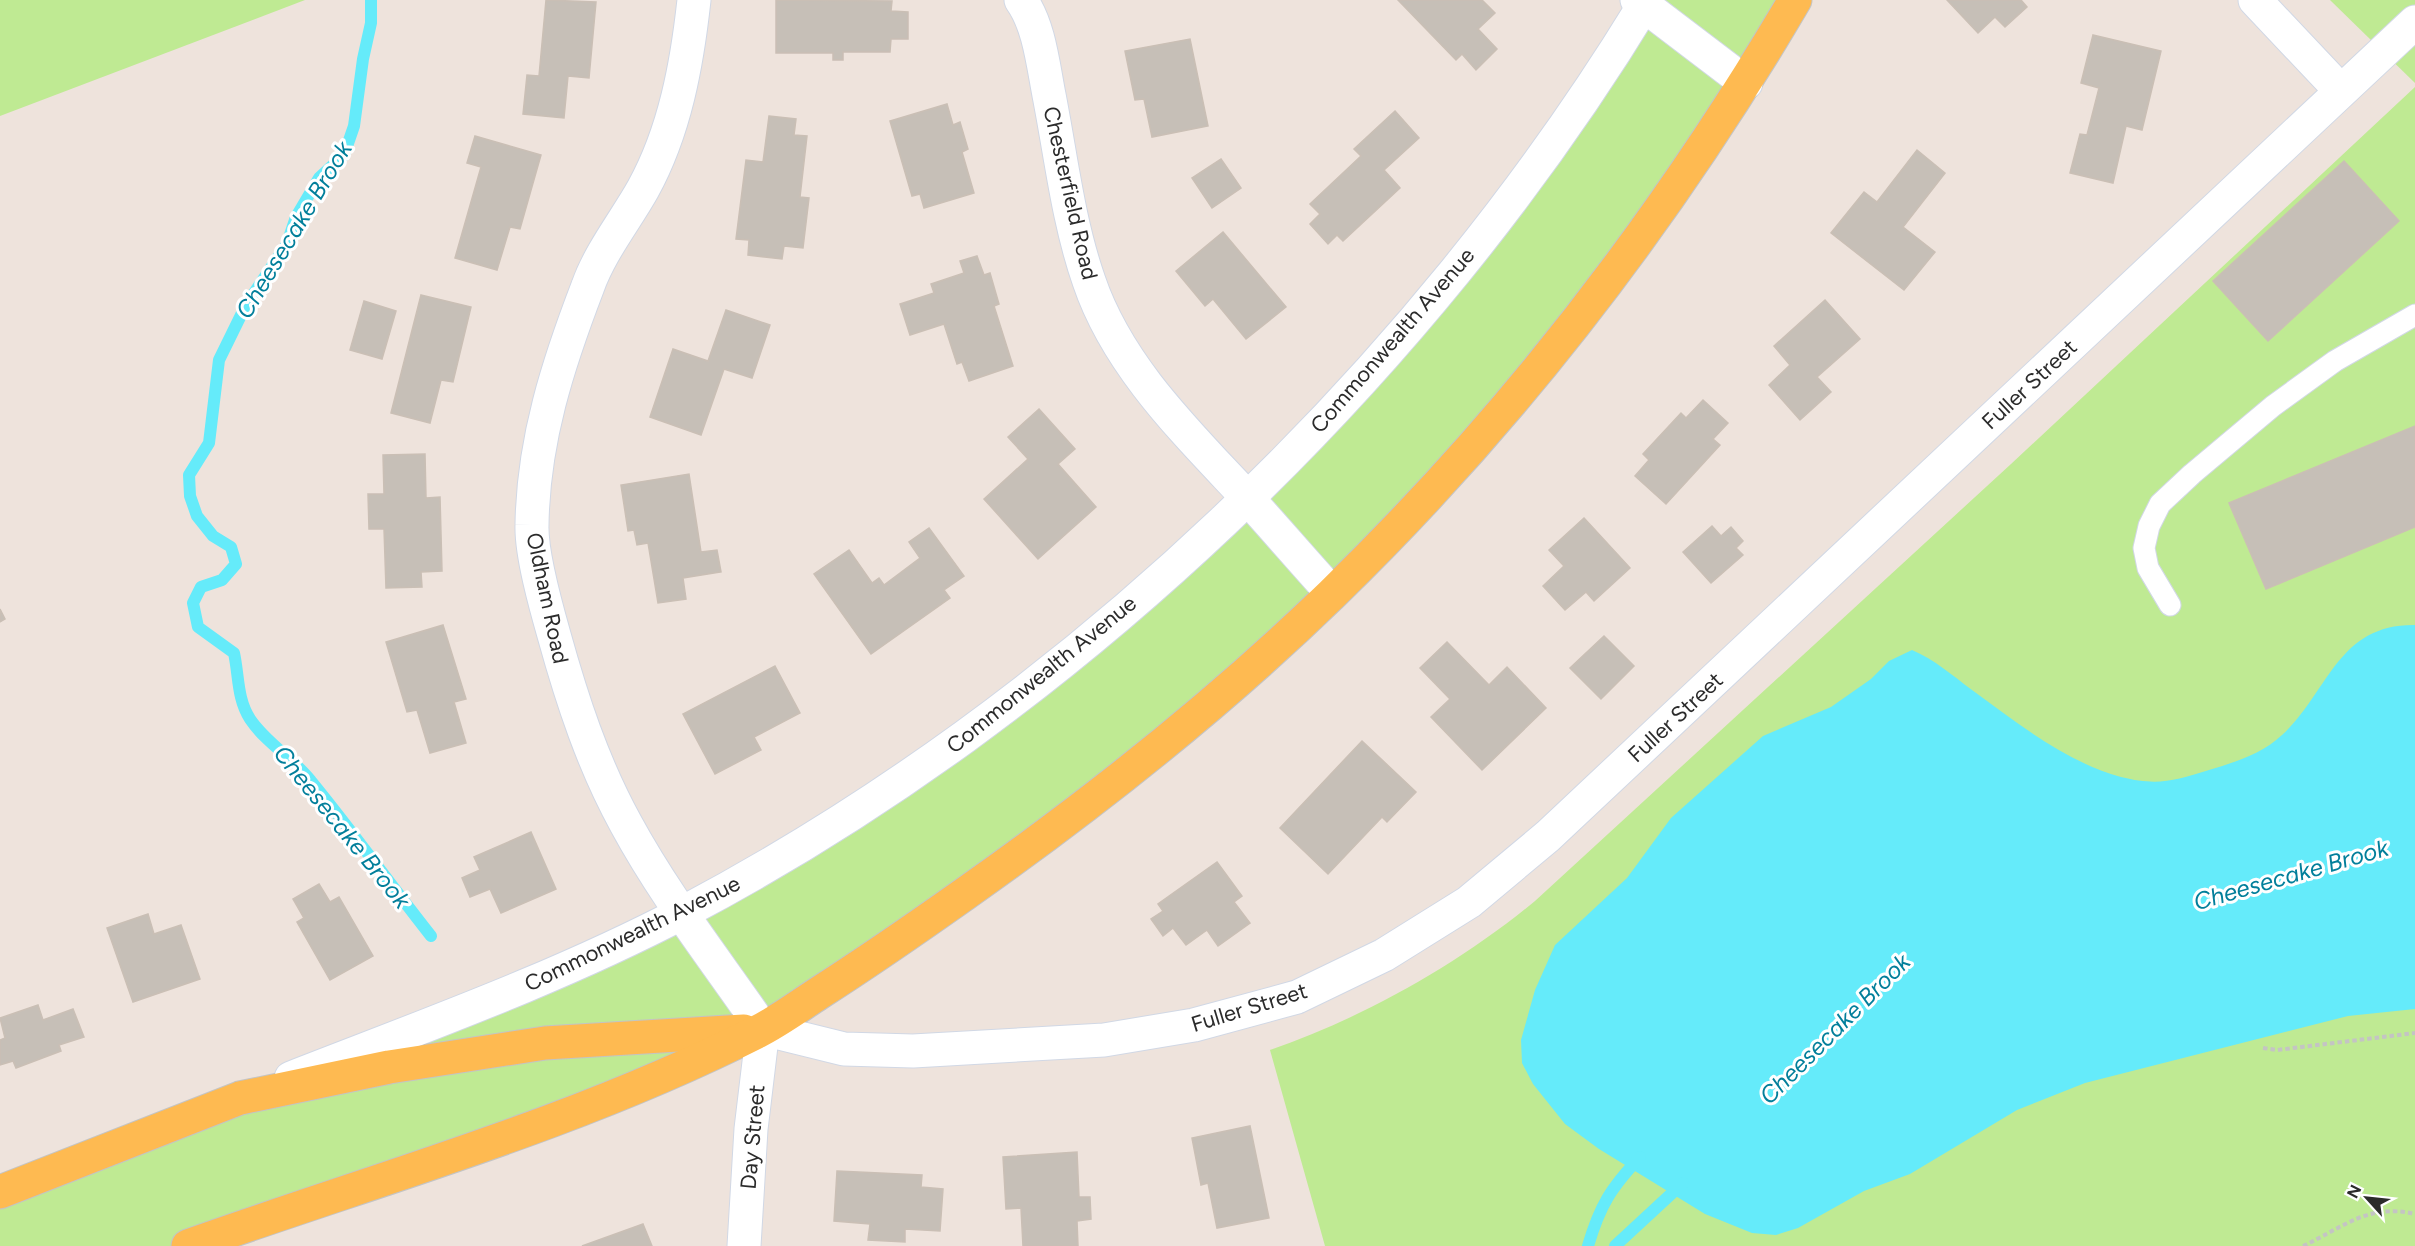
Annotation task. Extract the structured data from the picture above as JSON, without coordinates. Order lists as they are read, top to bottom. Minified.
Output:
{"streets":{"main road":["Commonwealth Avenue"],"street":["Chesterfield Road","Fuller Street","Oldham Road","Day Street"]},"crossings":[["Chesterfield Road","Commonwealth Avenue"],["Commonwealth Avenue","Fuller Street"],["Commonwealth Avenue","Oldham Road"],["Commonwealth Avenue","Day Street"],["Fuller Street","Oldham Road"],["Fuller Street","Day Street"],["Oldham Road","Day Street"]],"water":["Cheesecake Brook"],"north":"top left"}
